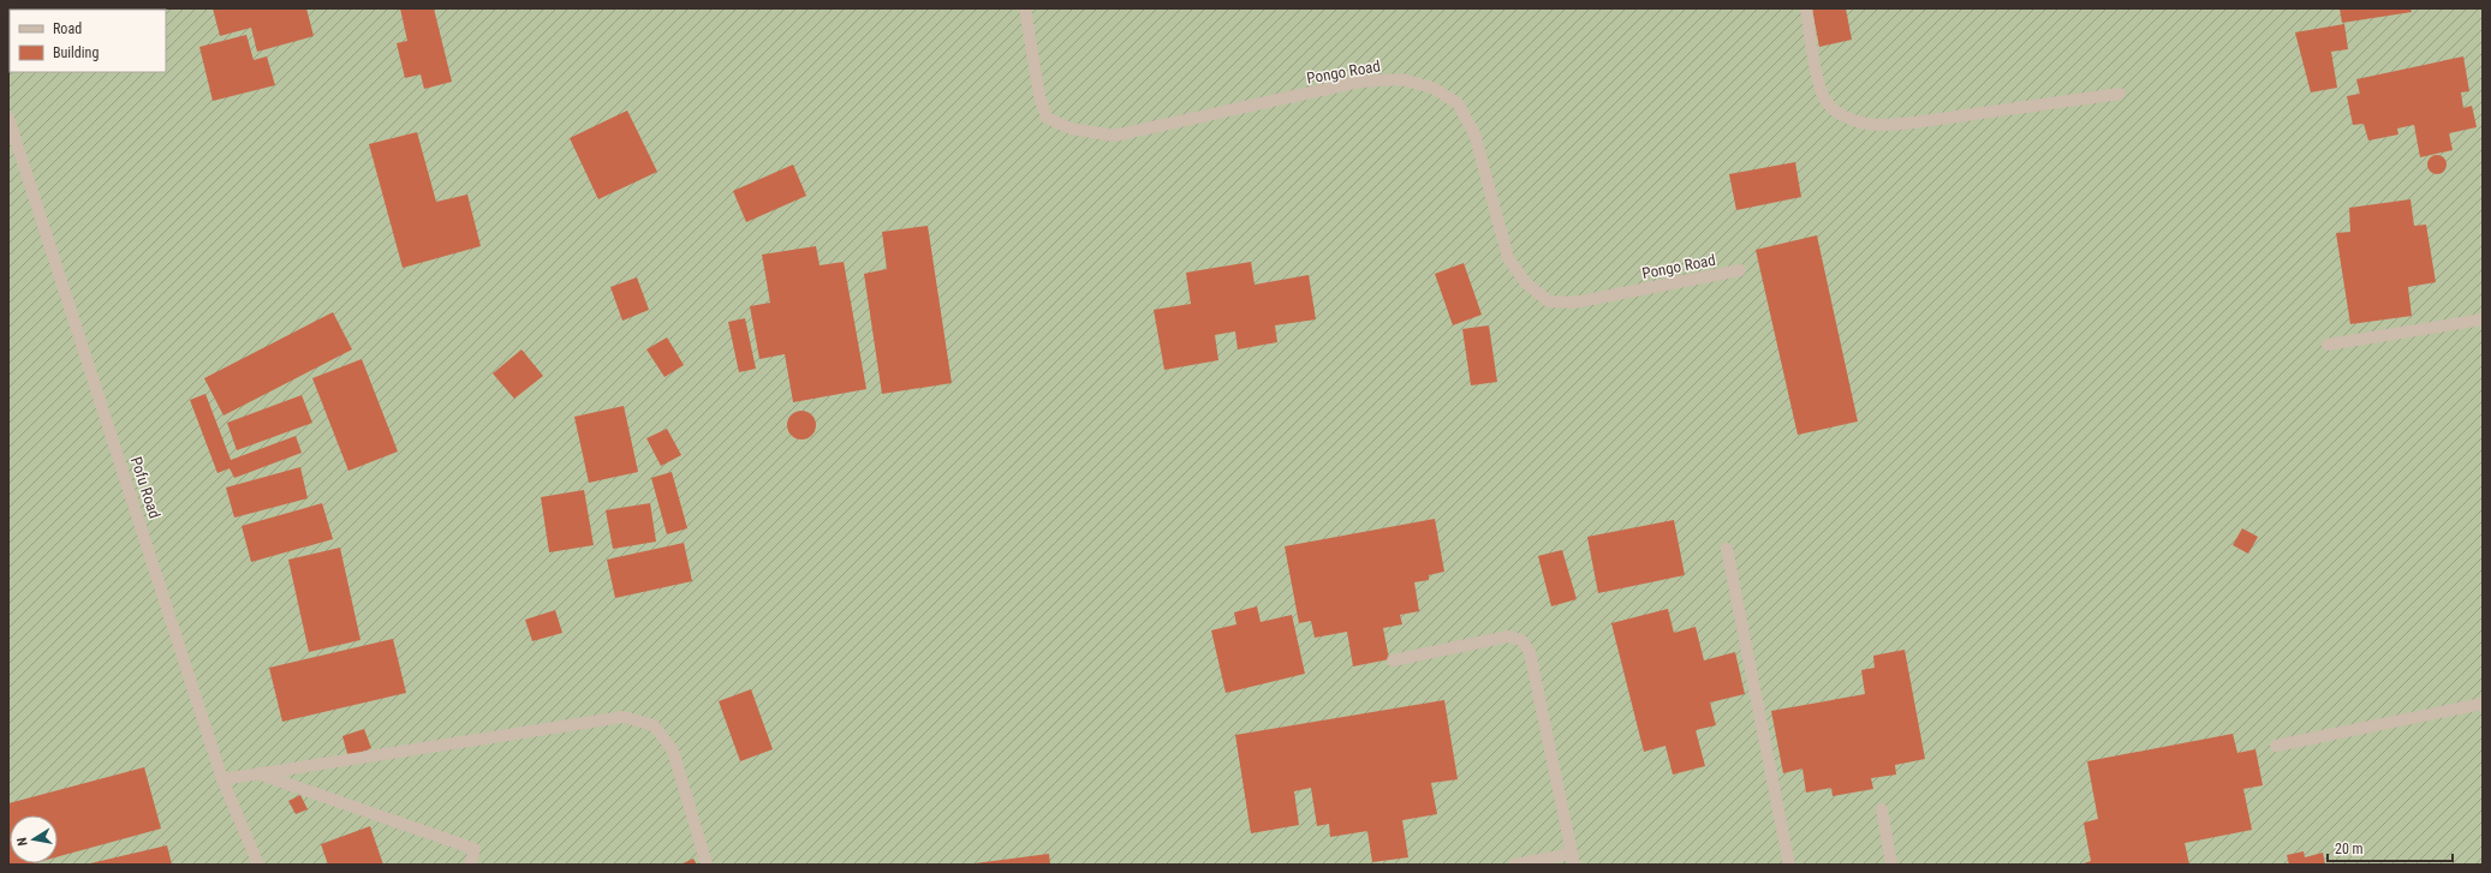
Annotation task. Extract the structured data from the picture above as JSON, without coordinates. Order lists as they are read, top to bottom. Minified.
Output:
{"streets":{"street":["Pongo Road","Pofu Road"]},"legend":["Road","Building"],"scale_bar":"20 m","north":"left"}
